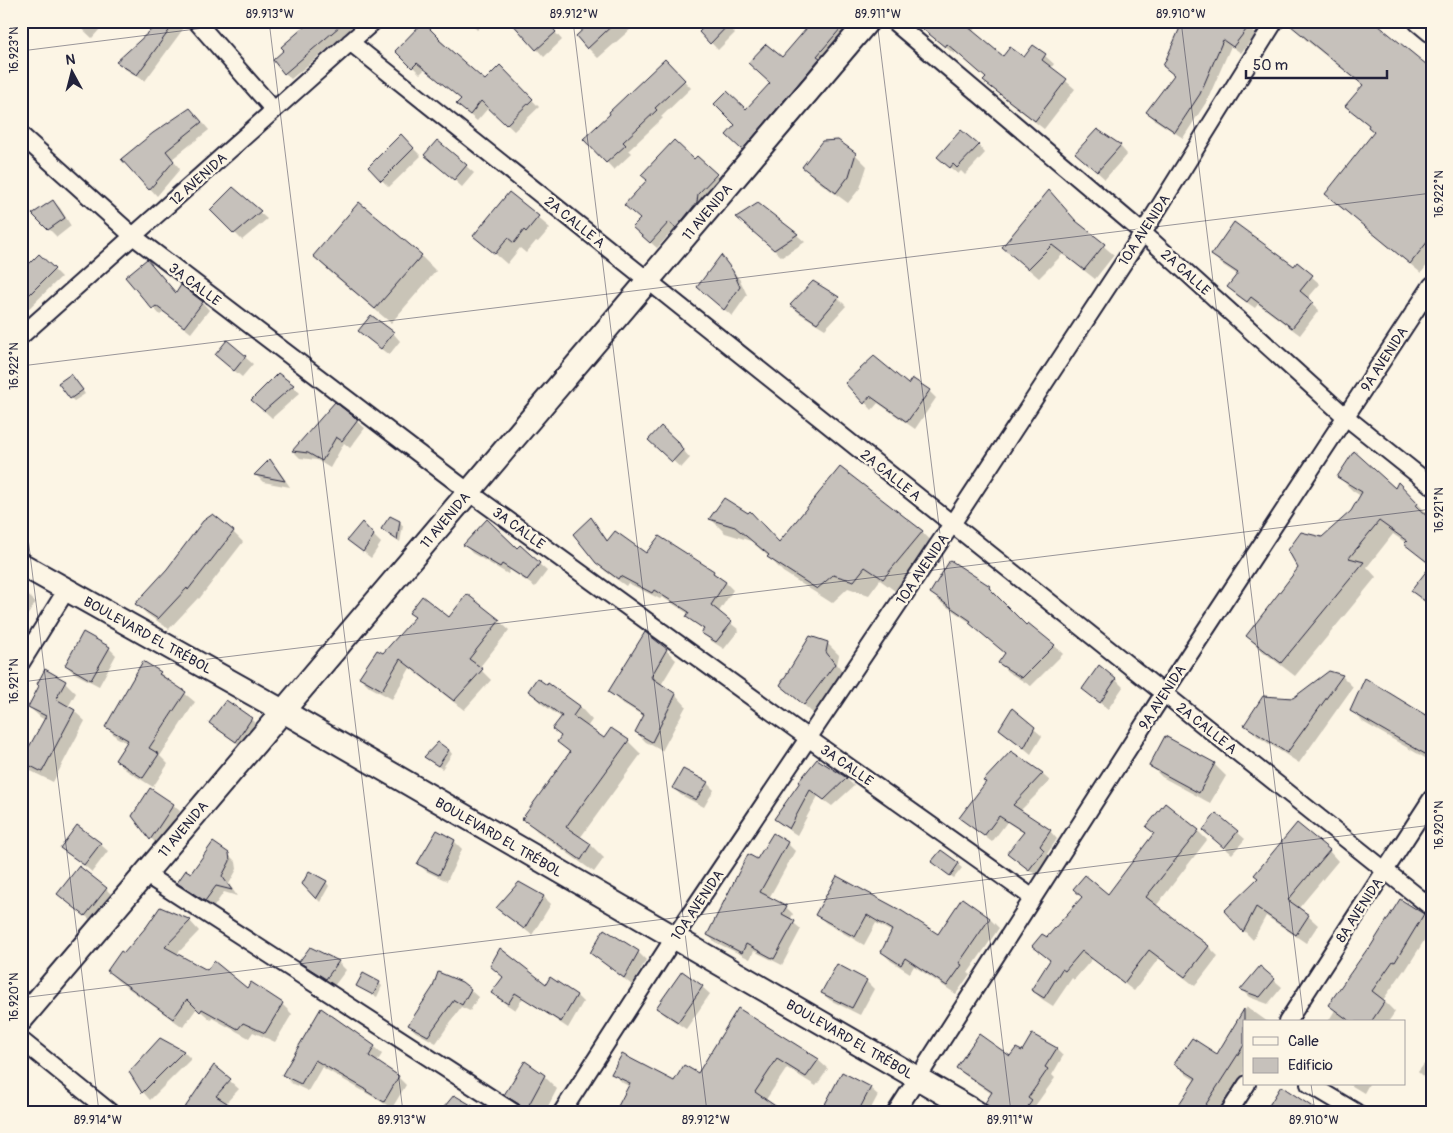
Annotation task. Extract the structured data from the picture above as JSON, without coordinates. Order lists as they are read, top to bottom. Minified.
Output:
{"streets":{"street":["12 AVENIDA","11 AVENIDA","2A CALLE A","10A AVENIDA","2A CALLE","3A CALLE","9A AVENIDA","BOULEVARD EL TRÉBOL","8A AVENIDA"]},"crossings":[["12 AVENIDA","2A CALLE A"],["12 AVENIDA","3A CALLE"],["11 AVENIDA","2A CALLE A"],["11 AVENIDA","3A CALLE"],["11 AVENIDA","BOULEVARD EL TRÉBOL"],["2A CALLE A","10A AVENIDA"],["2A CALLE A","9A AVENIDA"],["2A CALLE A","8A AVENIDA"],["10A AVENIDA","2A CALLE"],["10A AVENIDA","3A CALLE"],["10A AVENIDA","BOULEVARD EL TRÉBOL"],["2A CALLE","9A AVENIDA"],["3A CALLE","9A AVENIDA"],["9A AVENIDA","BOULEVARD EL TRÉBOL"]],"legend":["Calle","Edificio"],"scale_bar":"50 m","north":"top","coordinates":["89.913°W","89.912°W","89.911°W","89.910°W","16.923°N","16.922°N","16.921°N","16.920°N","89.914°W"]}
